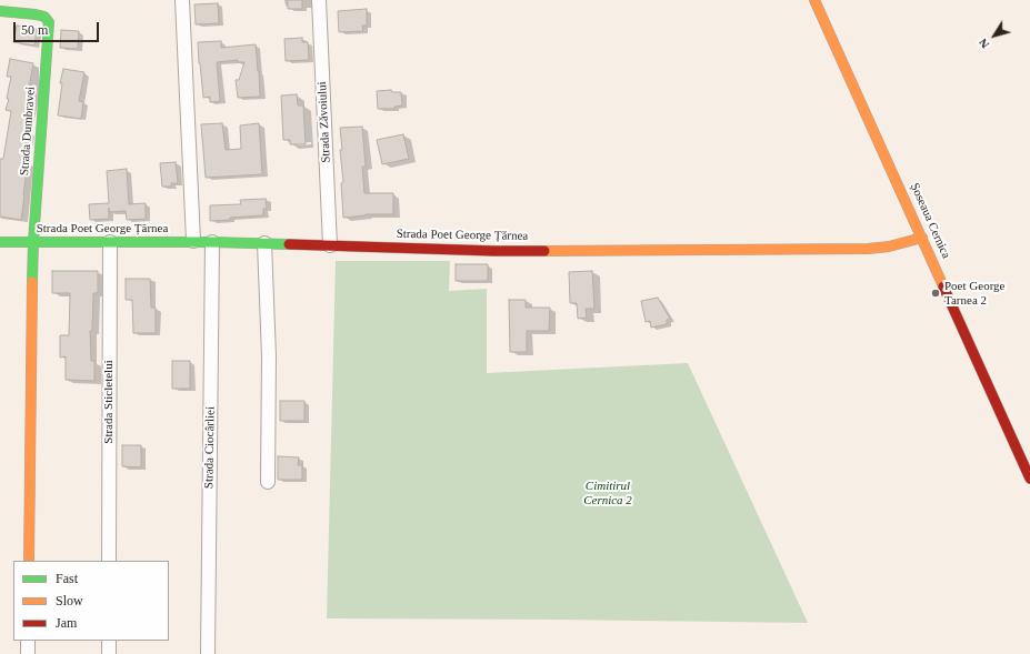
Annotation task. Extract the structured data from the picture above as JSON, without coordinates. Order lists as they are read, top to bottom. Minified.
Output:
{"streets":{"street":["Strada Zăvoiului","Strada Dumbravei","Șoseaua Cernica","Strada Poet George Țărnea","Strada Sticletelui","Strada Ciocârliei"]},"crossings":[["Strada Zăvoiului","Strada Poet George Țărnea"],["Strada Dumbravei","Strada Poet George Țărnea"],["Șoseaua Cernica","Strada Poet George Țărnea"],["Strada Poet George Țărnea","Strada Sticletelui"],["Strada Poet George Țărnea","Strada Ciocârliei"]],"parks":["Cimitirul Cernica 2"],"places":["Poet George Tarnea 2"],"legend":["Fast","Slow","Jam"],"scale_bar":"50 m","north":"bottom left"}
